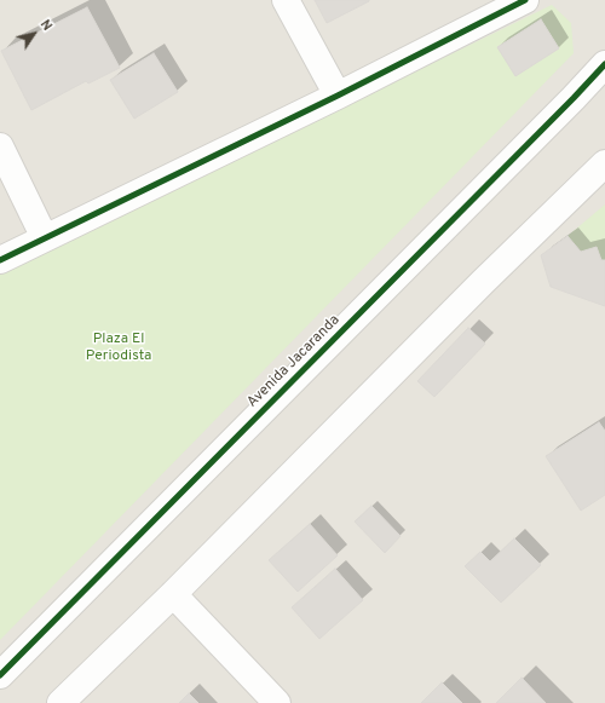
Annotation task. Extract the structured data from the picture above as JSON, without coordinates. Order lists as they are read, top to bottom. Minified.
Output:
{"streets":{"street":["Avenida Jacaranda"]},"parks":["Plaza El Periodista"],"north":"top right"}
